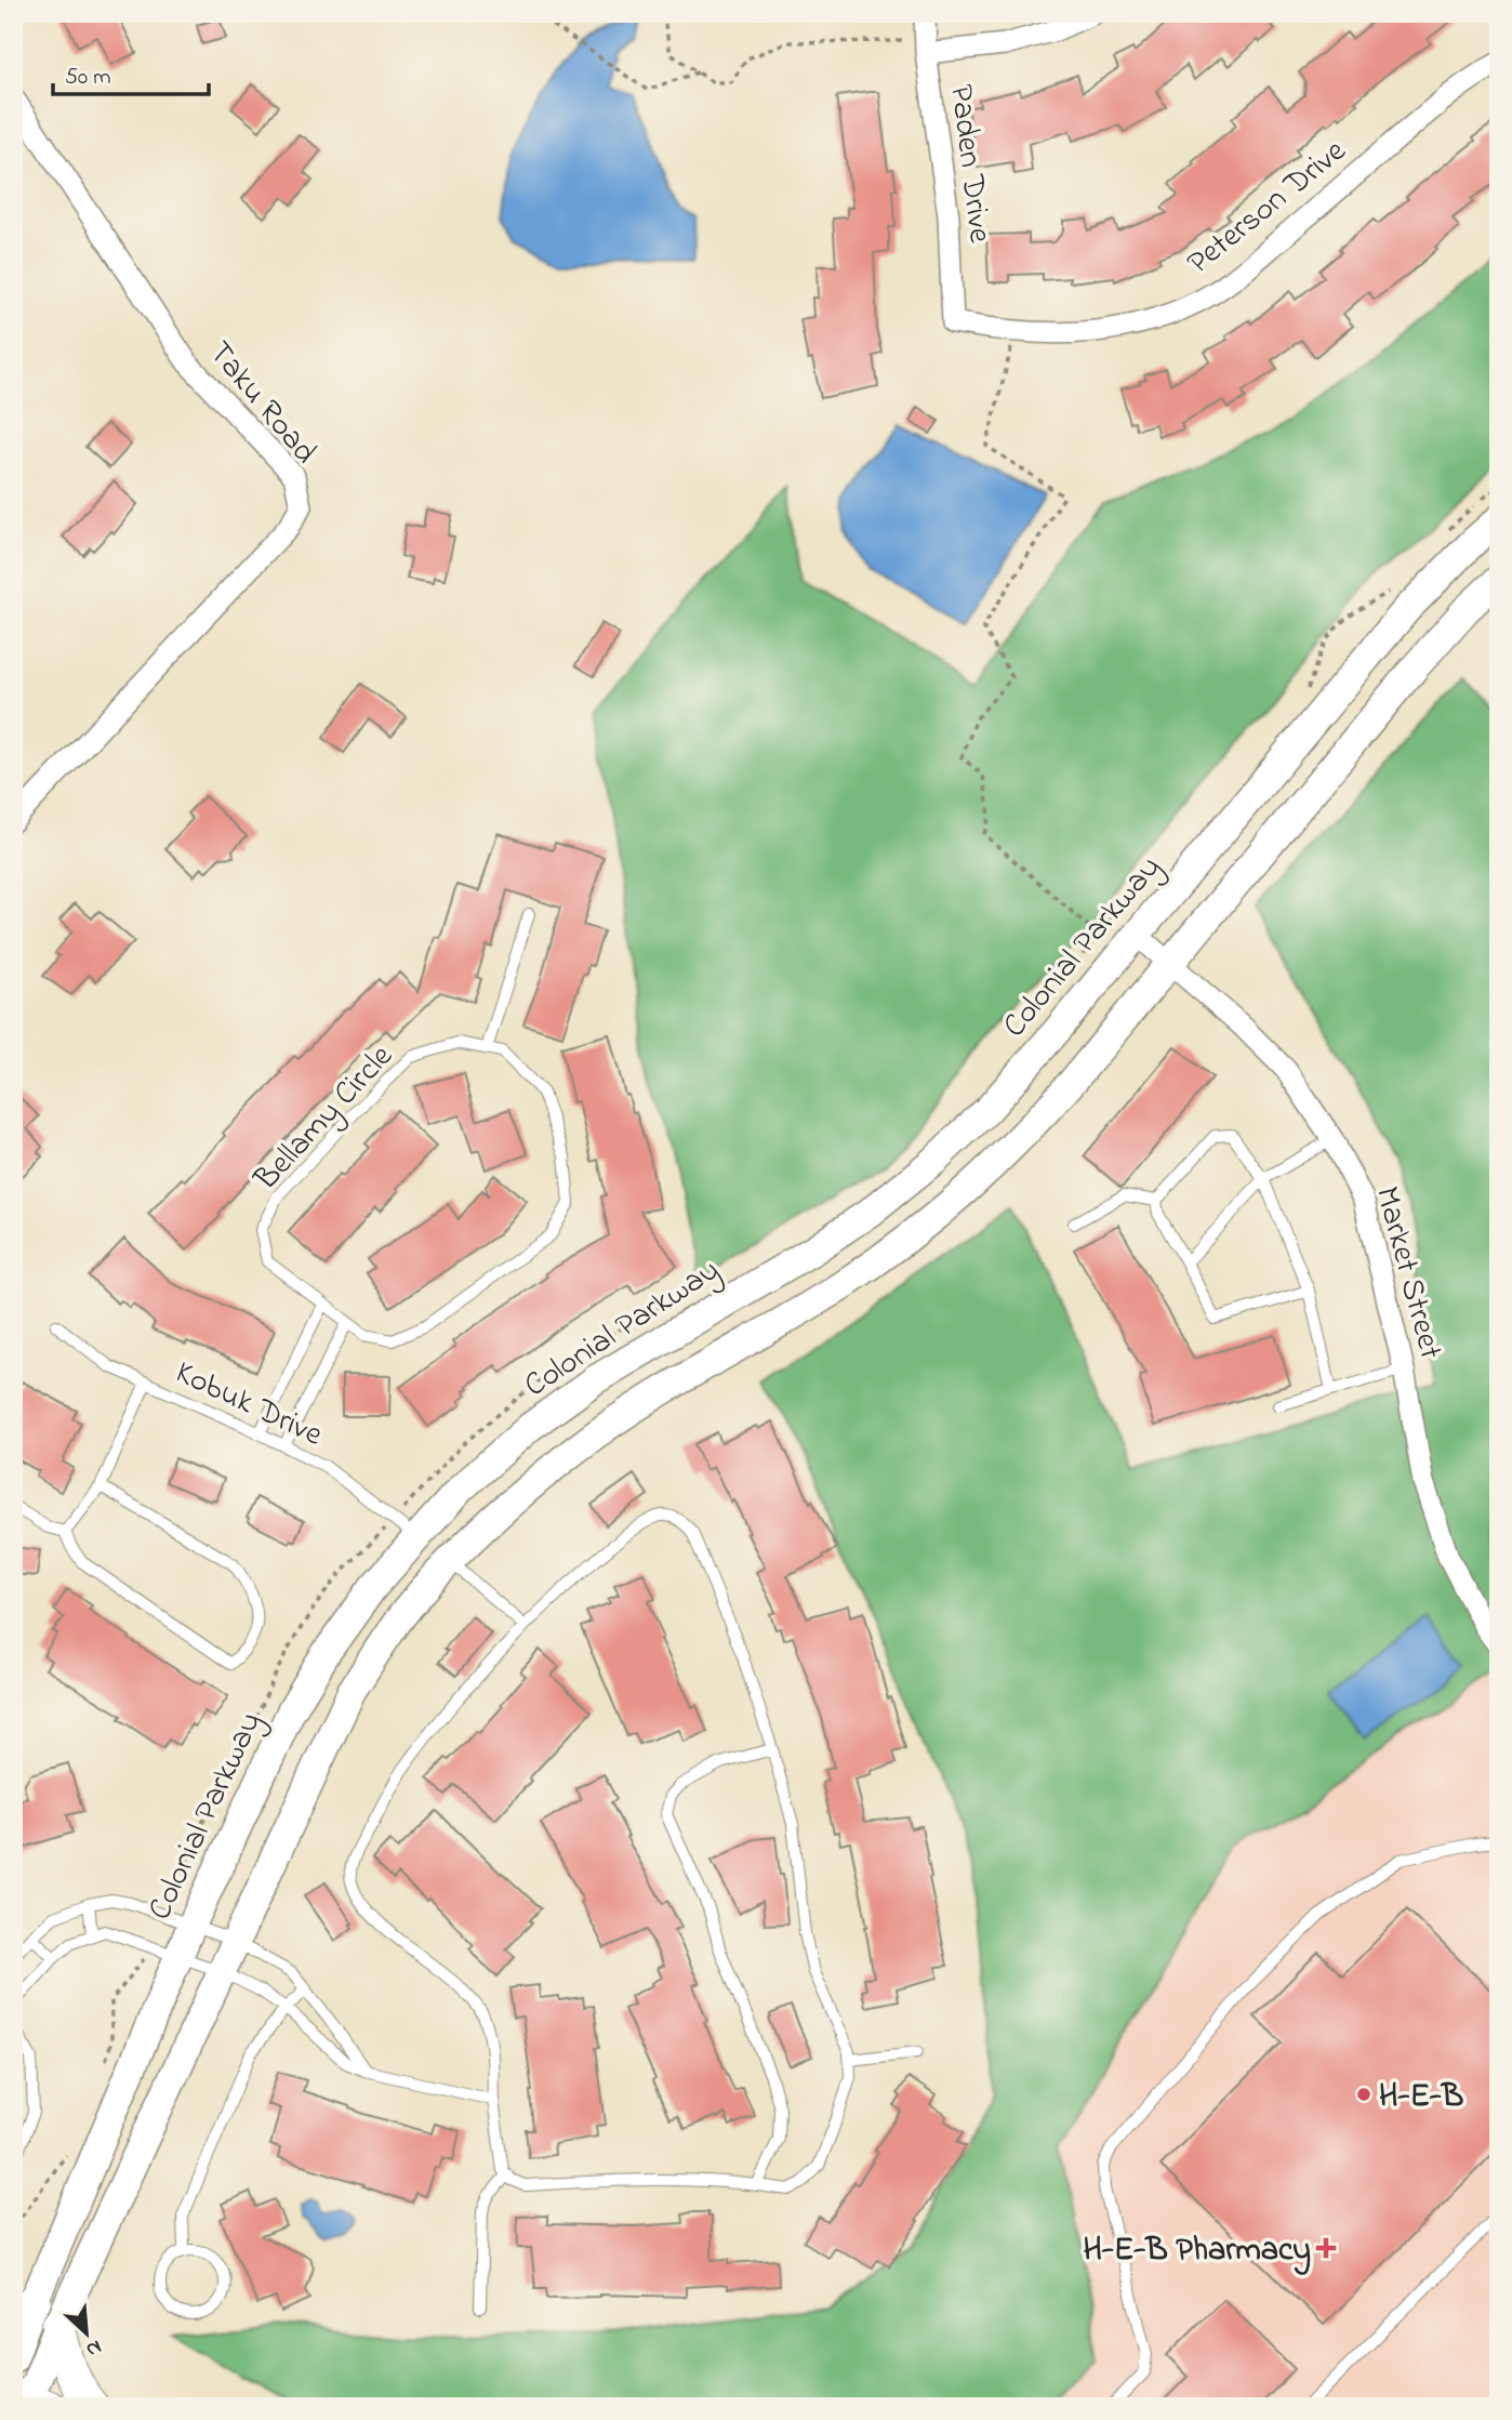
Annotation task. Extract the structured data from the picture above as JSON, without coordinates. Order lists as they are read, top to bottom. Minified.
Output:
{"streets":{"street":["Paden Drive","Peterson Drive","Taku Road","Colonial Parkway","Market Street"],"lane":["Bellamy Circle","Kobuk Drive"]},"crossings":[["Paden Drive","Peterson Drive"],["Colonial Parkway","Market Street"],["Colonial Parkway","Kobuk Drive"]],"places":{"other":["H-E-B"],"health":["H-E-B Pharmacy"]},"scale_bar":"50 m","north":"bottom right"}
